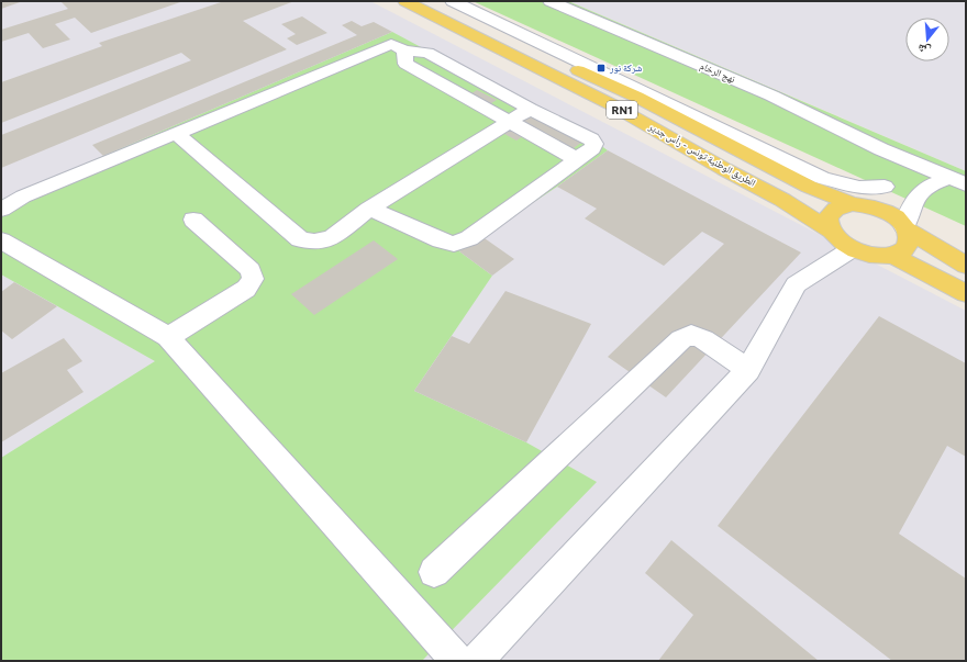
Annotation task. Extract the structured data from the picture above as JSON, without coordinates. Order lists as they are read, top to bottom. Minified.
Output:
{"streets":{"main road":["RN1","الطريق الوطنية تونس - رأس جدير"],"street":["نهج الرخام"]},"crossings":[["RN1","الطريق الوطنية تونس - رأس جدير"]],"places":{"transit":["شركة نور"]},"north":"bottom"}
